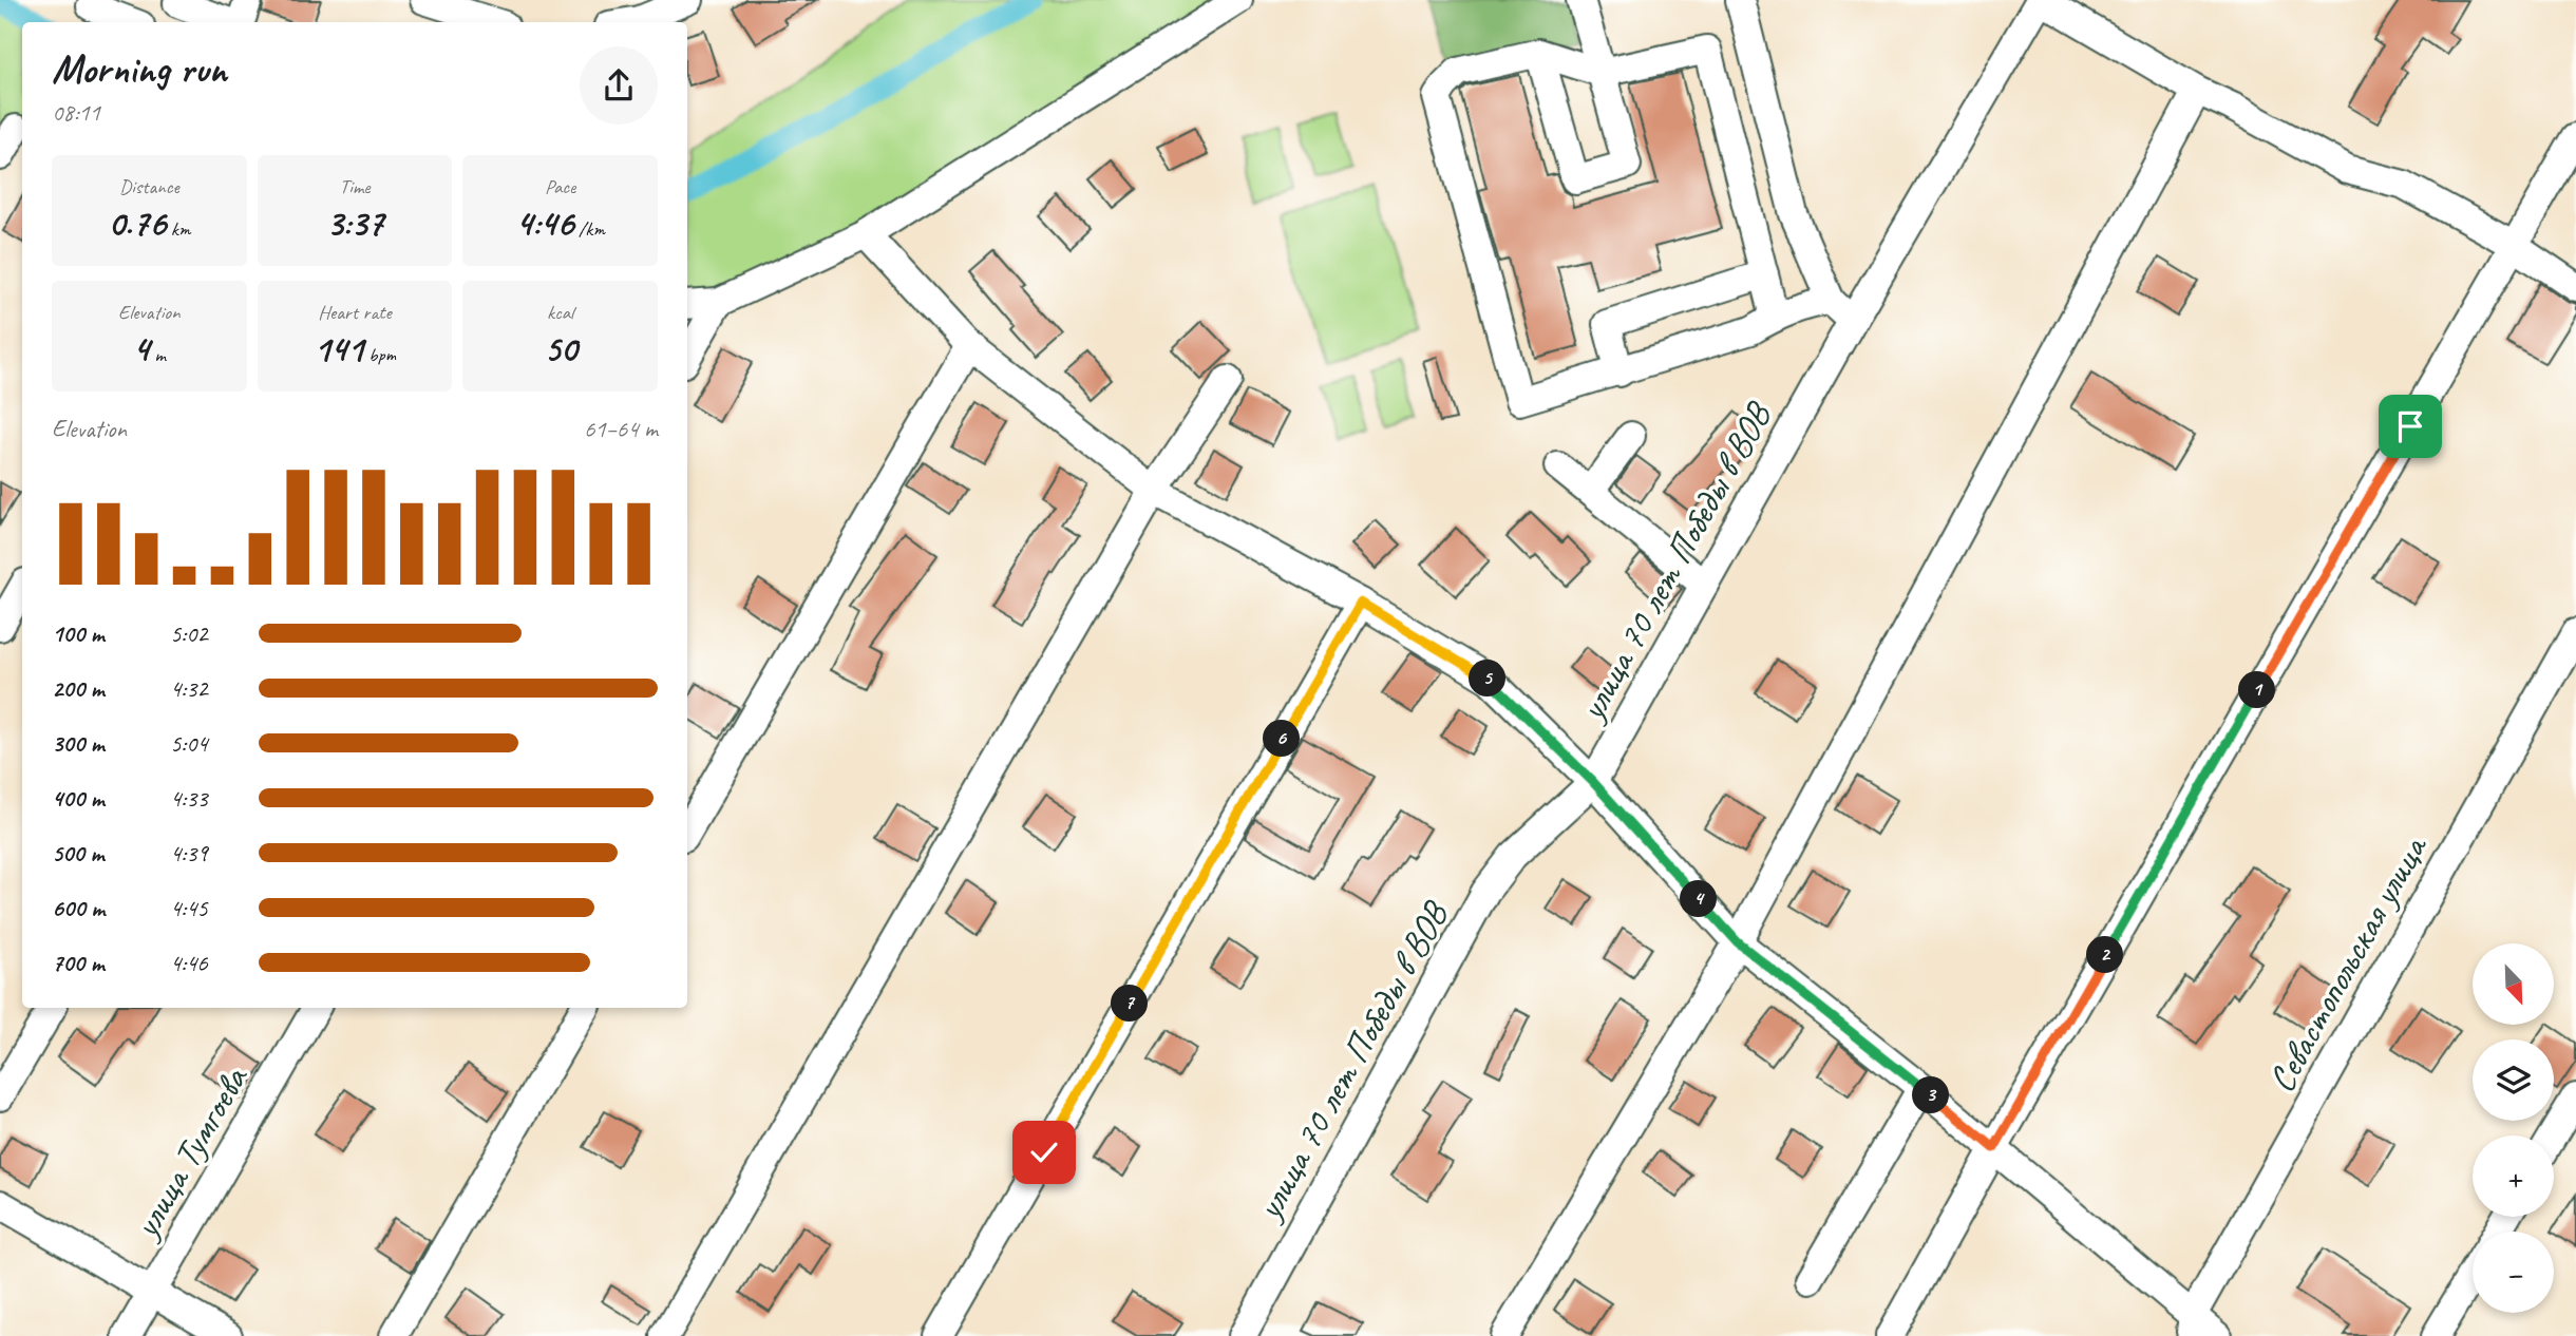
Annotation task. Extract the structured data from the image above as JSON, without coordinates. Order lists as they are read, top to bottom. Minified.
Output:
{"streets":{"street":["улица 70 лет Победы в ВОВ","Севастопольская улица","улица Тумгоева"]},"north":"bottom right","page":{"heading":["Morning run","08:11"],"stats":[["Distance","0.76 km"],["Time","3:37"],["Pace","4:46 /km"],["Elevation","4 m"],["Heart rate","141 bpm"],["kcal","50"]],"chart":["Elevation","61–64 m"],"list":[{"name":"100 m","note":"5:02"},{"name":"200 m","note":"4:32"},{"name":"300 m","note":"5:04"},{"name":"400 m","note":"4:33"},{"name":"500 m","note":"4:39"},{"name":"600 m","note":"4:45"},{"name":"700 m","note":"4:46"}],"pins":["5","1","6","4","2","7","3"],"map_buttons":["+","−"]}}
